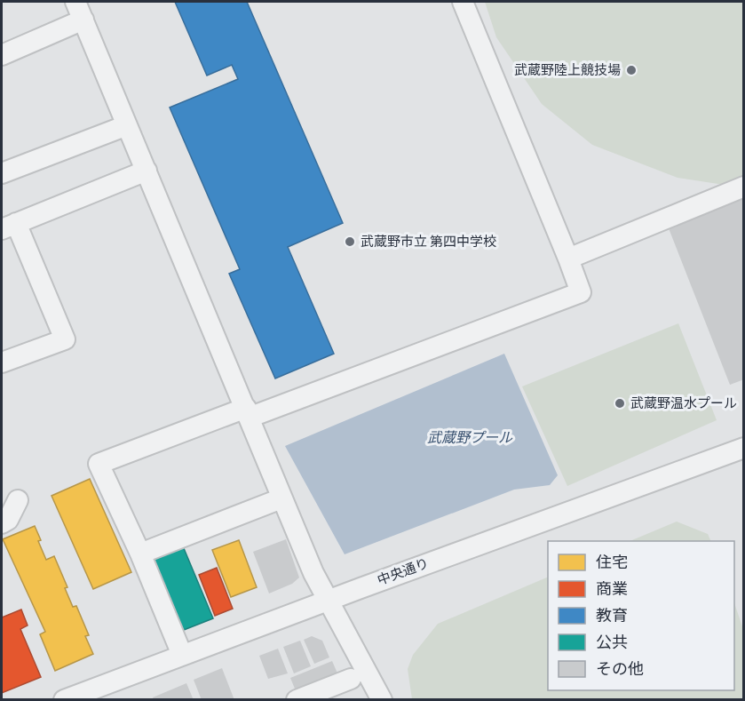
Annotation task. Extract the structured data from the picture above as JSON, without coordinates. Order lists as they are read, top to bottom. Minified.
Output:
{"streets":{"street":["中央通り"]},"water":["武蔵野プール"],"places":["武蔵野陸上競技場","武蔵野市立 第四中学校","武蔵野温水プール"],"legend":["住宅","商業","教育","公共","その他"]}
